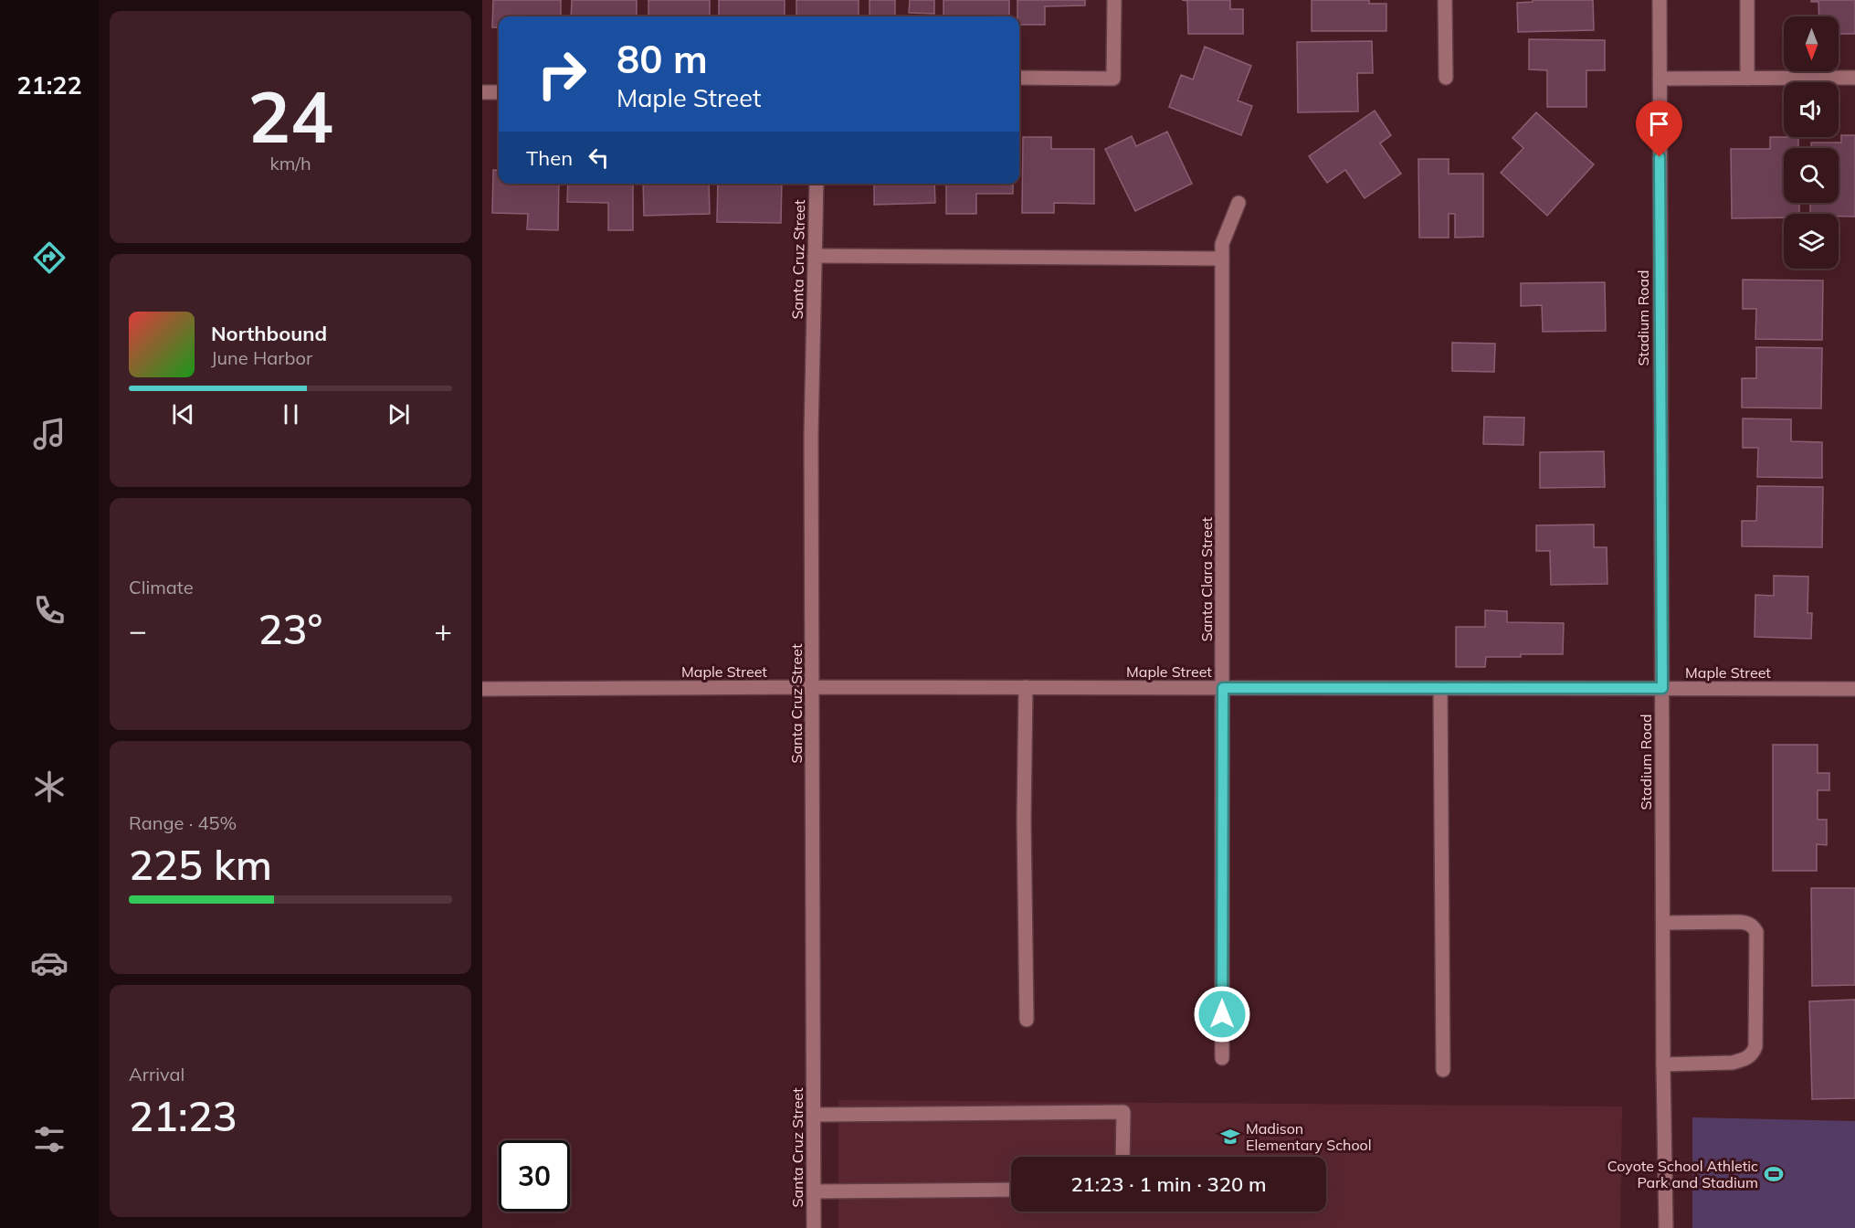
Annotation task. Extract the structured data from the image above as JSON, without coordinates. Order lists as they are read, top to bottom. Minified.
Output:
{"streets":{"street":["Santa Cruz Street","Stadium Road","Santa Clara Street","Maple Street"]},"crossings":[["Santa Cruz Street","Maple Street"],["Stadium Road","Maple Street"],["Santa Clara Street","Maple Street"]],"places":{"school or university":["Madison Elementary School"],"sports":["Coyote School Athletic Park and Stadium"]},"north":"bottom","page":{"tabs":"21:22","tile":[["24","km/h"],"Climate",["Range · 45%","225 km"],["Arrival","21:23"]],"turn":["80 m","Maple Street"],"then":"Then","song":["Northbound","June Harbor"],"heat":["−","23°","+"],"limit":"30","trip":"21:23 · 1 min · 320 m"}}
